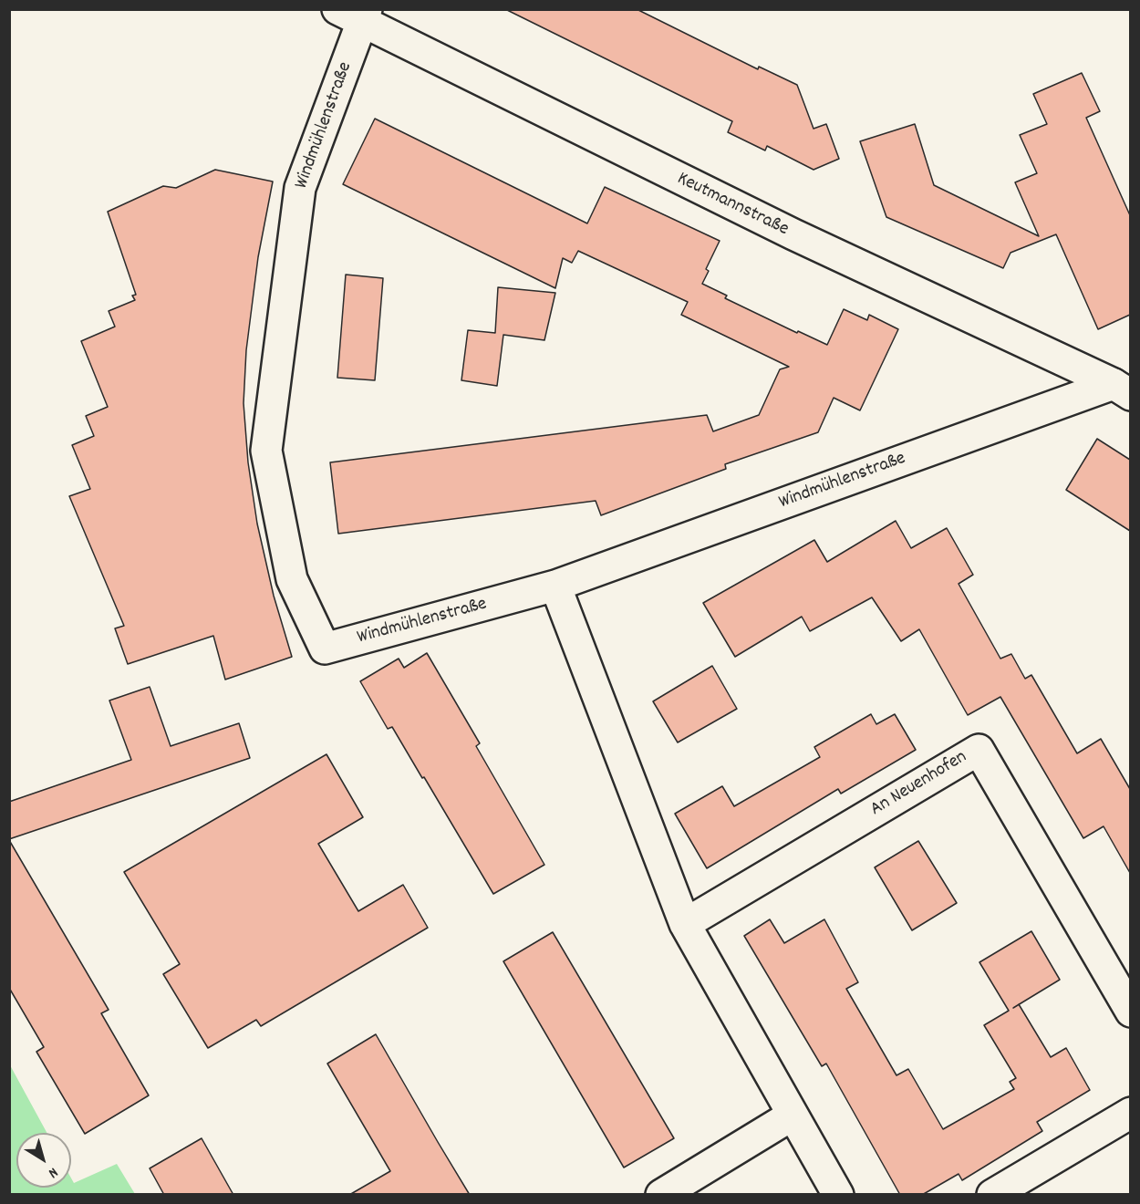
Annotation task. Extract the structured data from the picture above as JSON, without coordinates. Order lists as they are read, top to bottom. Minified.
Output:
{"streets":{"street":["Windmühlenstraße","Keutmannstraße","An Neuenhofen"]},"crossings":[["Windmühlenstraße","Keutmannstraße"]],"north":"bottom right"}
